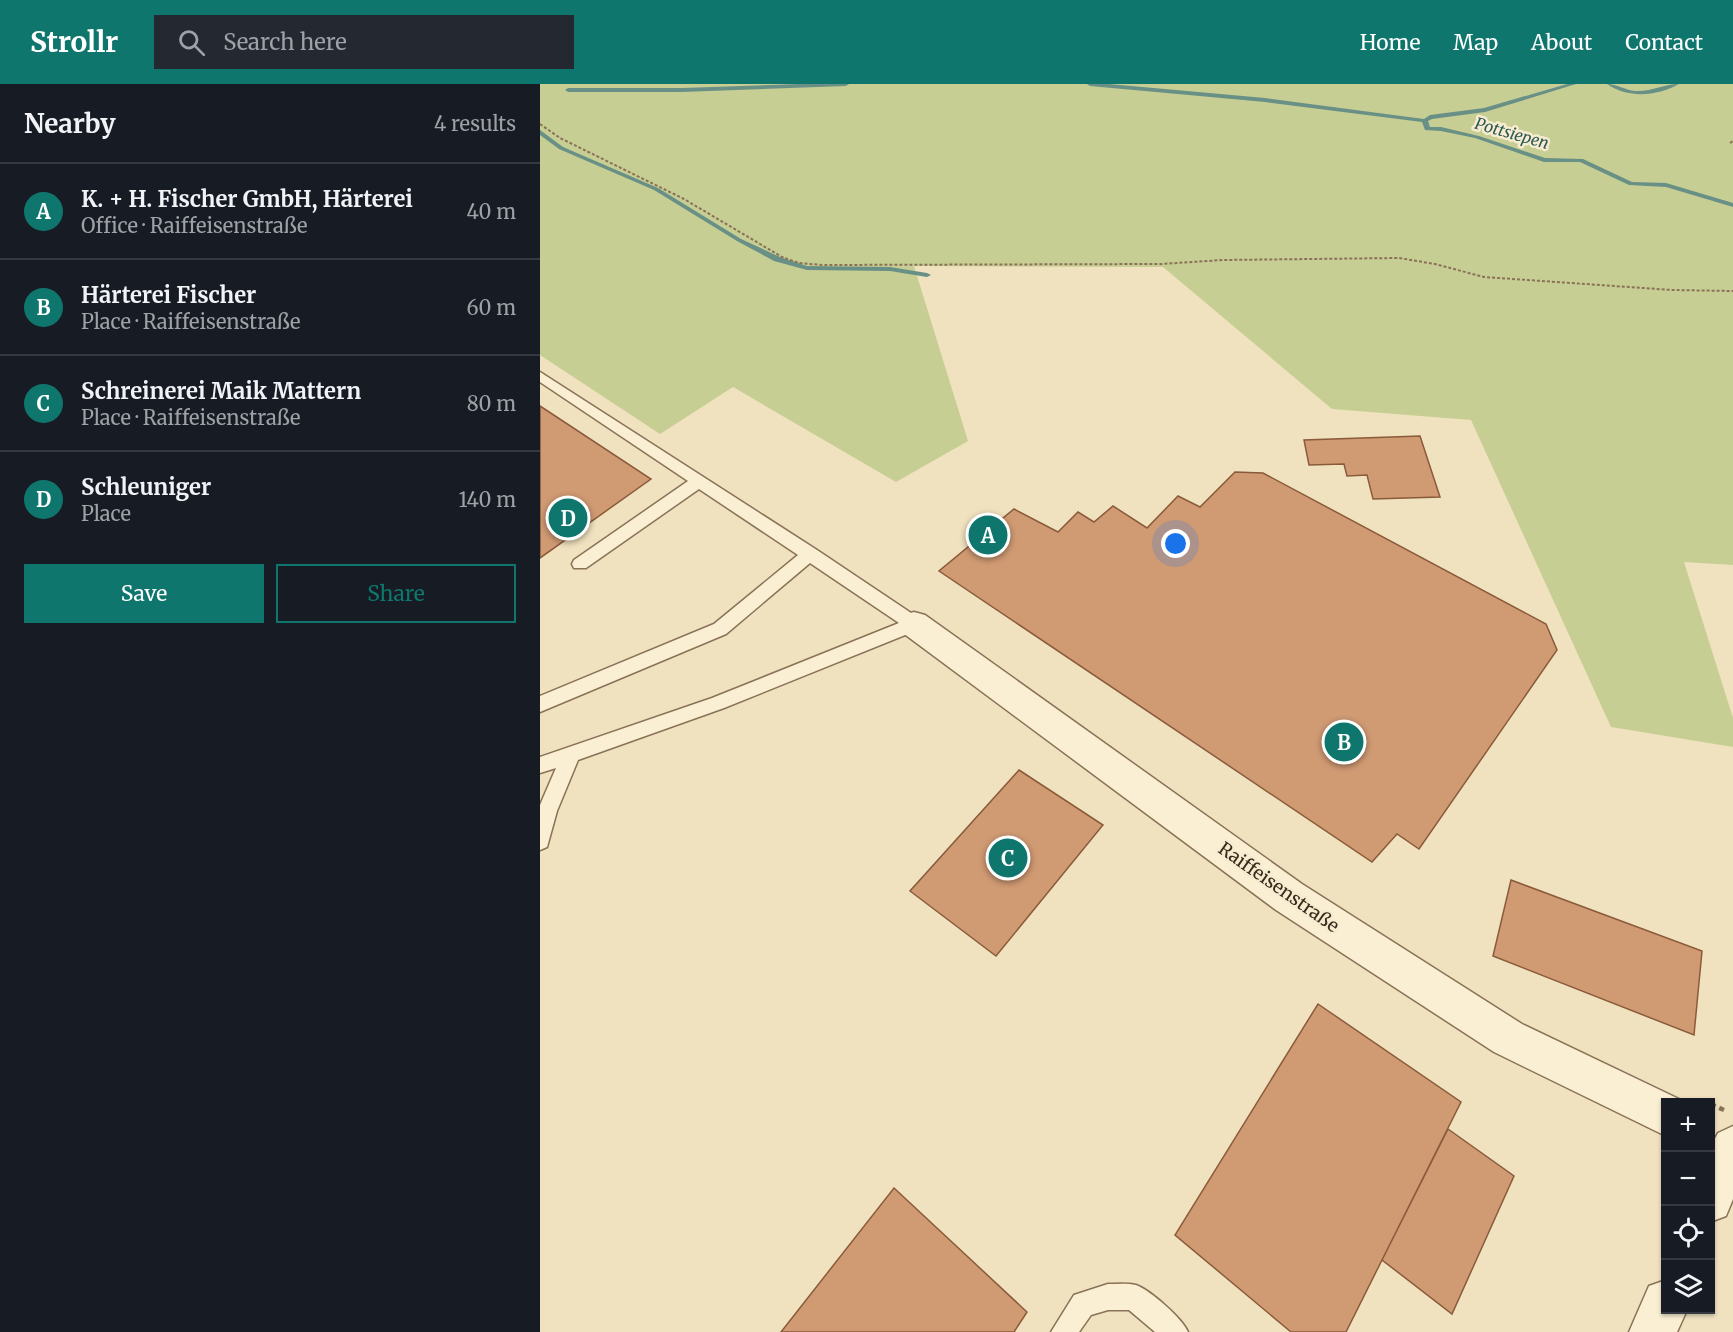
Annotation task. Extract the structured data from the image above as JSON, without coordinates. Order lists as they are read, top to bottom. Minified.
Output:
{"streets":{"street":["Raiffeisenstraße"]},"water":["Pottsiepen"],"page":{"header":"Strollr","search":"Search here","nav":["Home","Map","About","Contact"],"heading":["Nearby","4 results"],"list":[{"mark":"A","name":"K. + H. Fischer GmbH, Härterei","note":"Office · Raiffeisenstraße","value":"40 m"},{"mark":"B","name":"Härterei Fischer","note":"Place · Raiffeisenstraße","value":"60 m"},{"mark":"C","name":"Schreinerei Maik Mattern","note":"Place · Raiffeisenstraße","value":"80 m"},{"mark":"D","name":"Schleuniger","note":"Place","value":"140 m"}],"pins":["D","A","B","C"],"buttons":["Save","Share"],"map_buttons":["+","−"]}}
